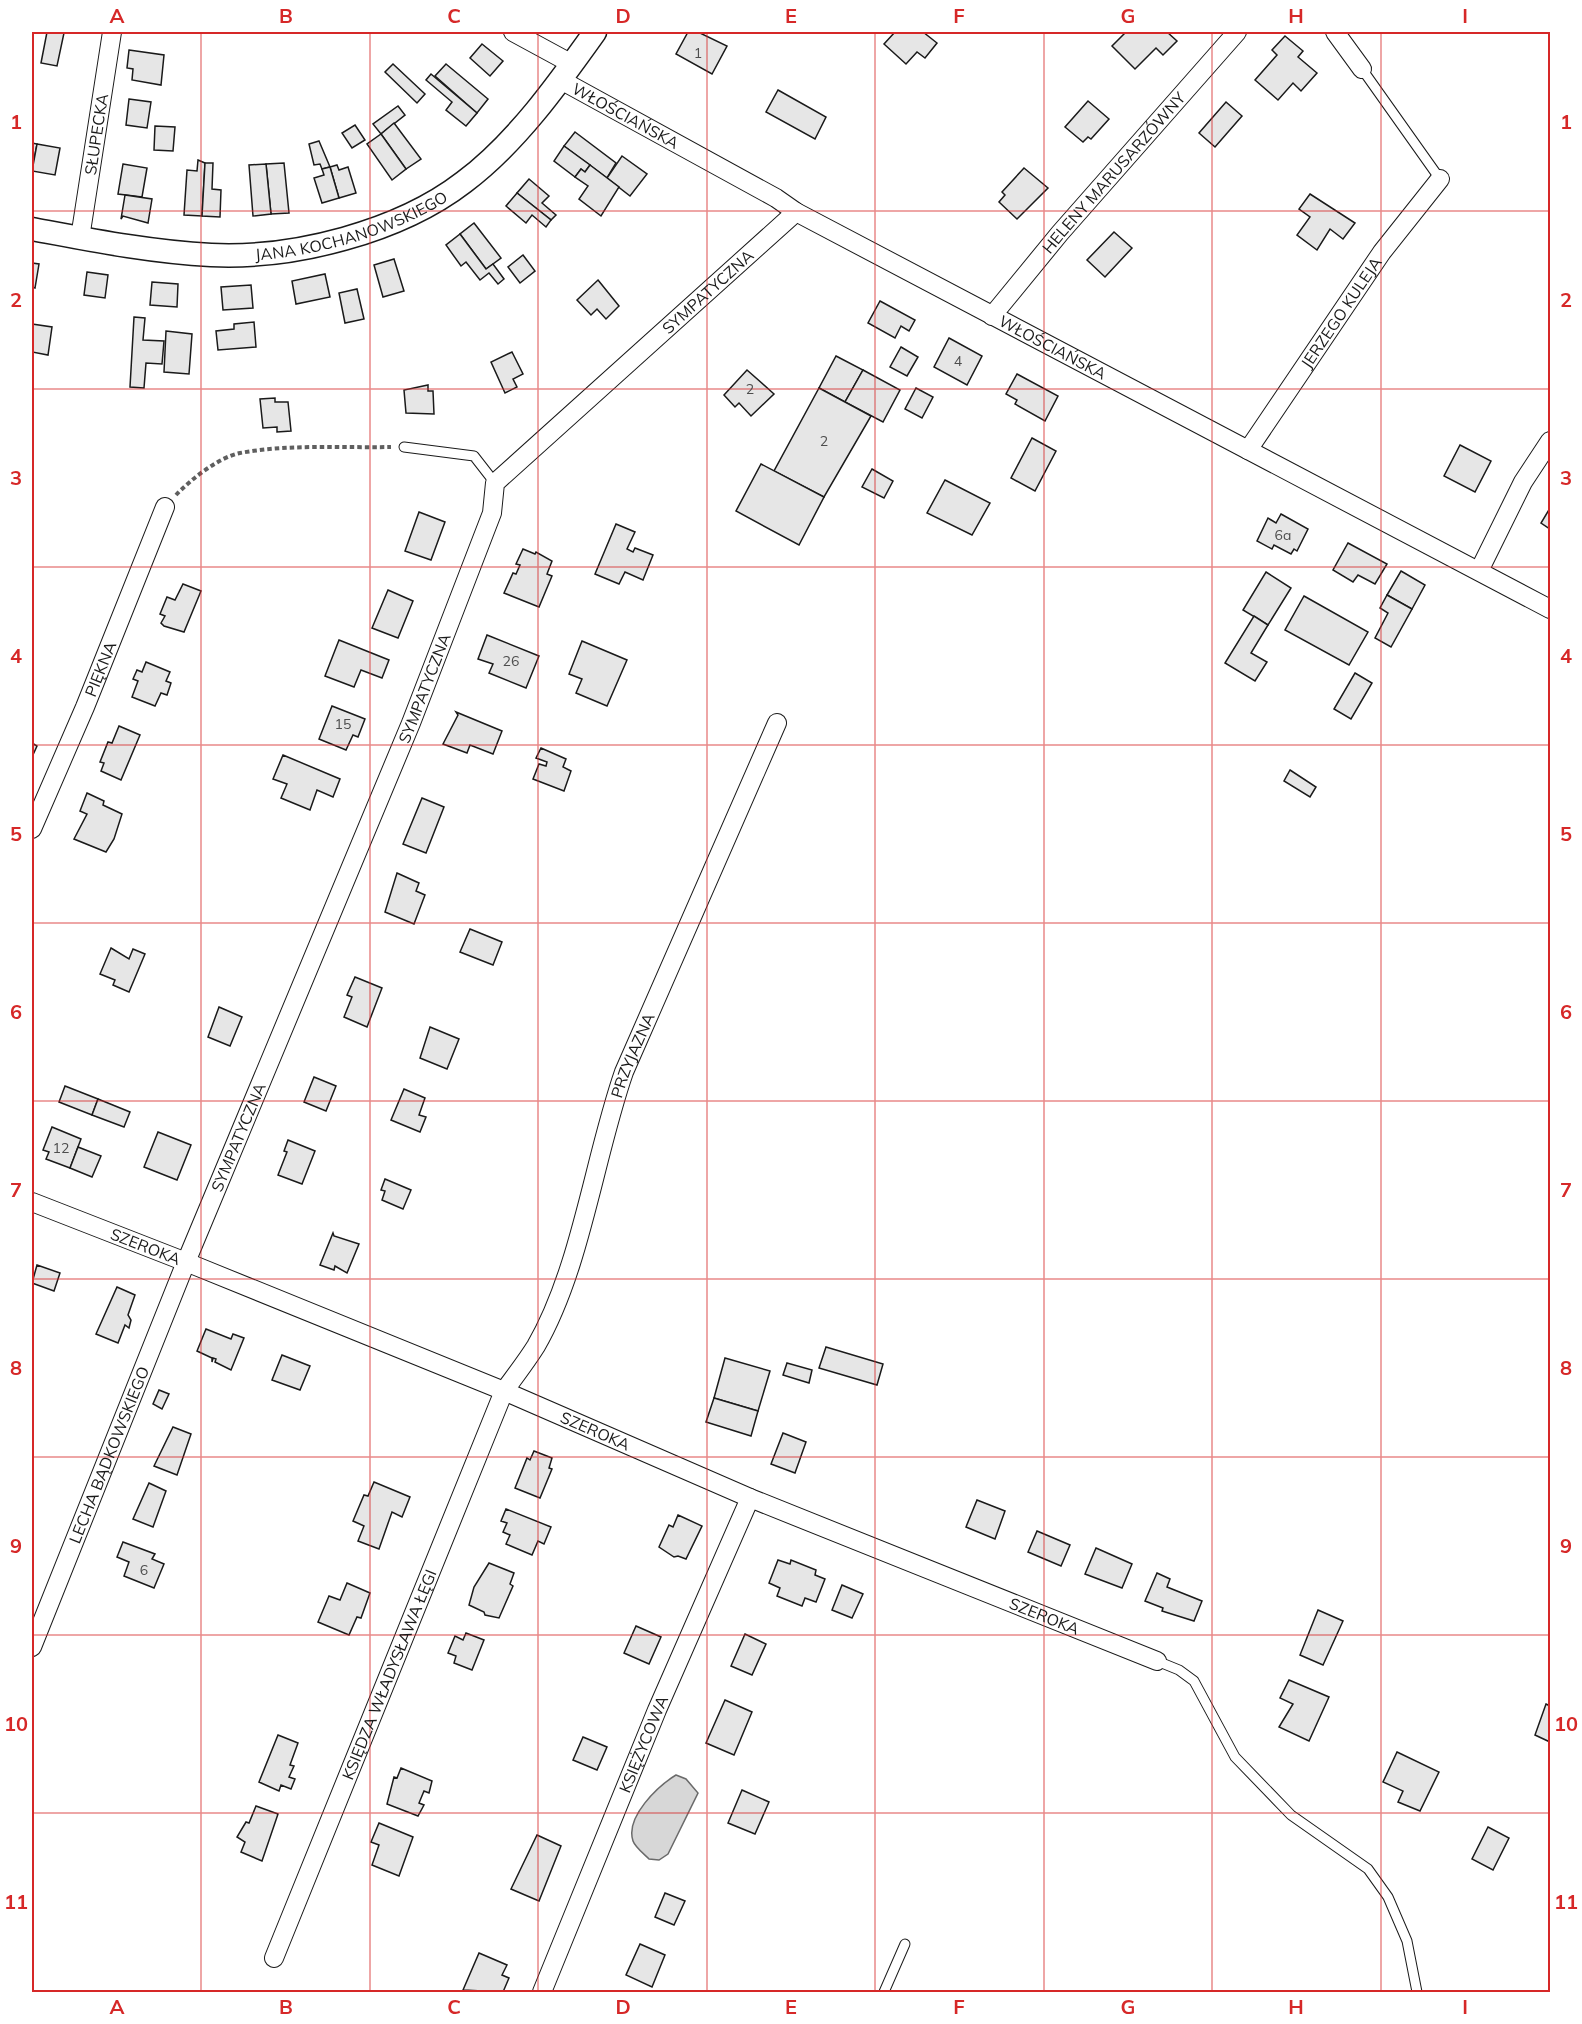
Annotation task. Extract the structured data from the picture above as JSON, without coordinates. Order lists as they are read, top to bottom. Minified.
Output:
{"streets":{"street":["WŁOŚCIAŃSKA","SŁUPECKA","HELENY MARUSARZÓWNY","JANA KOCHANOWSKIEGO","SYMPATYCZNA","JERZEGO KULEJA","PIĘKNA","PRZYJAZNA","SZEROKA","LECHA BĄDKOWSKIEGO","KSIĘDZA WŁADYSŁAWA ŁĘGI","KSIĘŻYCOWA"]},"crossings":[["WŁOŚCIAŃSKA","HELENY MARUSARZÓWNY"],["WŁOŚCIAŃSKA","JANA KOCHANOWSKIEGO"],["WŁOŚCIAŃSKA","SYMPATYCZNA"],["WŁOŚCIAŃSKA","JERZEGO KULEJA"],["SŁUPECKA","JANA KOCHANOWSKIEGO"],["SYMPATYCZNA","SZEROKA"],["SYMPATYCZNA","LECHA BĄDKOWSKIEGO"],["PRZYJAZNA","SZEROKA"],["PRZYJAZNA","KSIĘDZA WŁADYSŁAWA ŁĘGI"],["SZEROKA","LECHA BĄDKOWSKIEGO"],["SZEROKA","KSIĘDZA WŁADYSŁAWA ŁĘGI"],["SZEROKA","KSIĘŻYCOWA"]],"house_numbers":["1","4","2","2","6a","26","15","12","6"],"grid":{"columns":["A","B","C","D","E","F","G","H","I"],"rows":["1","2","3","4","5","6","7","8","9","10","11"]}}
